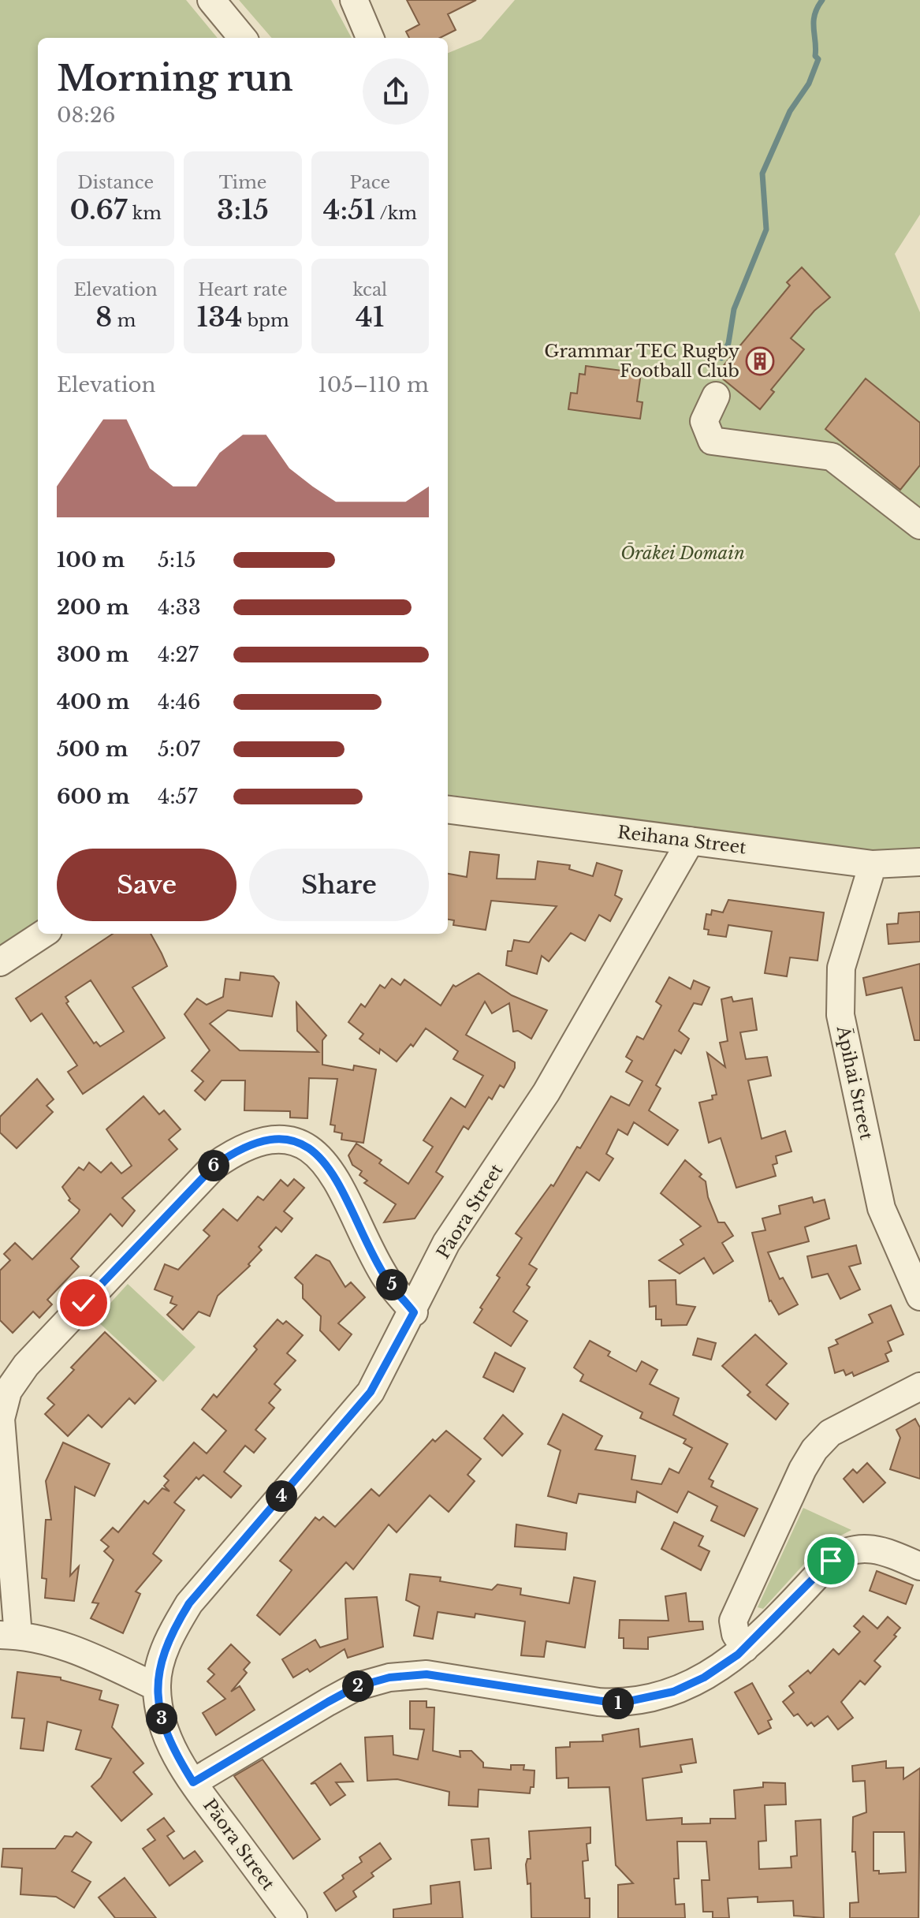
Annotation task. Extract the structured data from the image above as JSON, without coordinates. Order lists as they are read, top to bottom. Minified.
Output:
{"streets":{"street":["Reihana Street","Āpihai Street","Pāora Street"]},"crossings":[["Reihana Street","Āpihai Street"],["Reihana Street","Pāora Street"]],"parks":["Ōrākei Domain"],"places":{"building":["Grammar TEC Rugby Football Club"]},"page":{"heading":["Morning run","08:26"],"stats":[["Distance","0.67 km"],["Time","3:15"],["Pace","4:51 /km"],["Elevation","8 m"],["Heart rate","134 bpm"],["kcal","41"]],"chart":["Elevation","105–110 m"],"list":[{"name":"100 m","note":"5:15"},{"name":"200 m","note":"4:33"},{"name":"300 m","note":"4:27"},{"name":"400 m","note":"4:46"},{"name":"500 m","note":"5:07"},{"name":"600 m","note":"4:57"}],"buttons":["Save","Share"],"pins":["6","5","4","2","1","3"]}}
